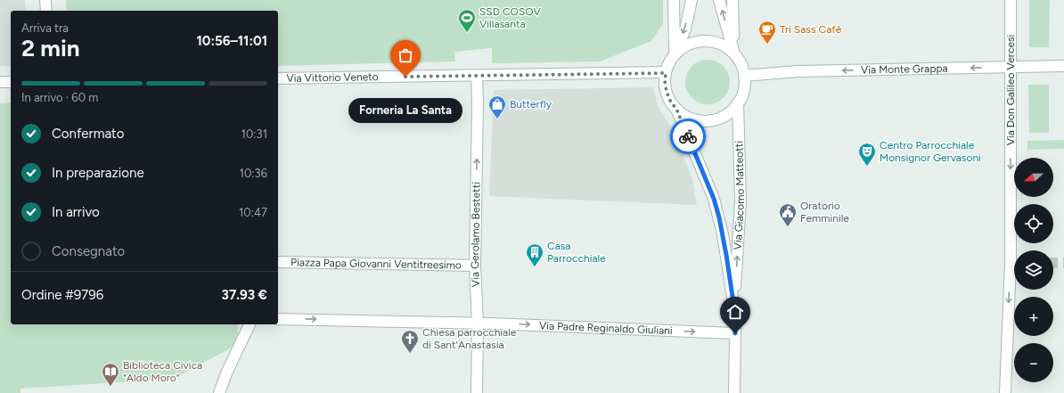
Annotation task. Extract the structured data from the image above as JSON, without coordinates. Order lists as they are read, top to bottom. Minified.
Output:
{"streets":{"street":["Via Monte Grappa","Via Vittorio Veneto","Via Don Galileo Vercesi","Via Giacomo Matteotti","Via Gerolamo Bestetti","Piazza Papa Giovanni Ventitreesimo","Via Padre Reginaldo Giuliani"]},"crossings":[["Via Monte Grappa","Via Vittorio Veneto"],["Via Monte Grappa","Via Don Galileo Vercesi"],["Via Monte Grappa","Via Giacomo Matteotti"],["Via Vittorio Veneto","Via Giacomo Matteotti"],["Via Vittorio Veneto","Via Gerolamo Bestetti"],["Via Giacomo Matteotti","Via Padre Reginaldo Giuliani"],["Via Gerolamo Bestetti","Piazza Papa Giovanni Ventitreesimo"],["Via Gerolamo Bestetti","Via Padre Reginaldo Giuliani"]],"one_way":["Via Monte Grappa","Via Don Galileo Vercesi","Via Gerolamo Bestetti","Via Padre Reginaldo Giuliani"],"places":{"sports":["SSD COSOV Villasanta"],"cafe":["Tri Sass Cafè"],"other":["Forneria La Santa"],"shop":["Butterfly"],"theatre":["Centro Parrocchiale Monsignor Gervasoni"],"public building":["Oratorio Femminile"],"building":["Casa Parrocchiale"],"church":["Chiesa parrocchiale di Sant'Anastasia"],"library":["Biblioteca Civica \"Aldo Moro\""]},"north":"left","page":{"heading":["2 min","Arriva tra","10:56–11:01"],"panel":["Ordine #9796","37.93 €"],"bar":"In arrivo · 60 m","bubble":"Forneria La Santa","list":[["Confermato","10:31"],["In preparazione","10:36"],["In arrivo","10:47"],"Consegnato"],"map_buttons":["+","−"]}}
